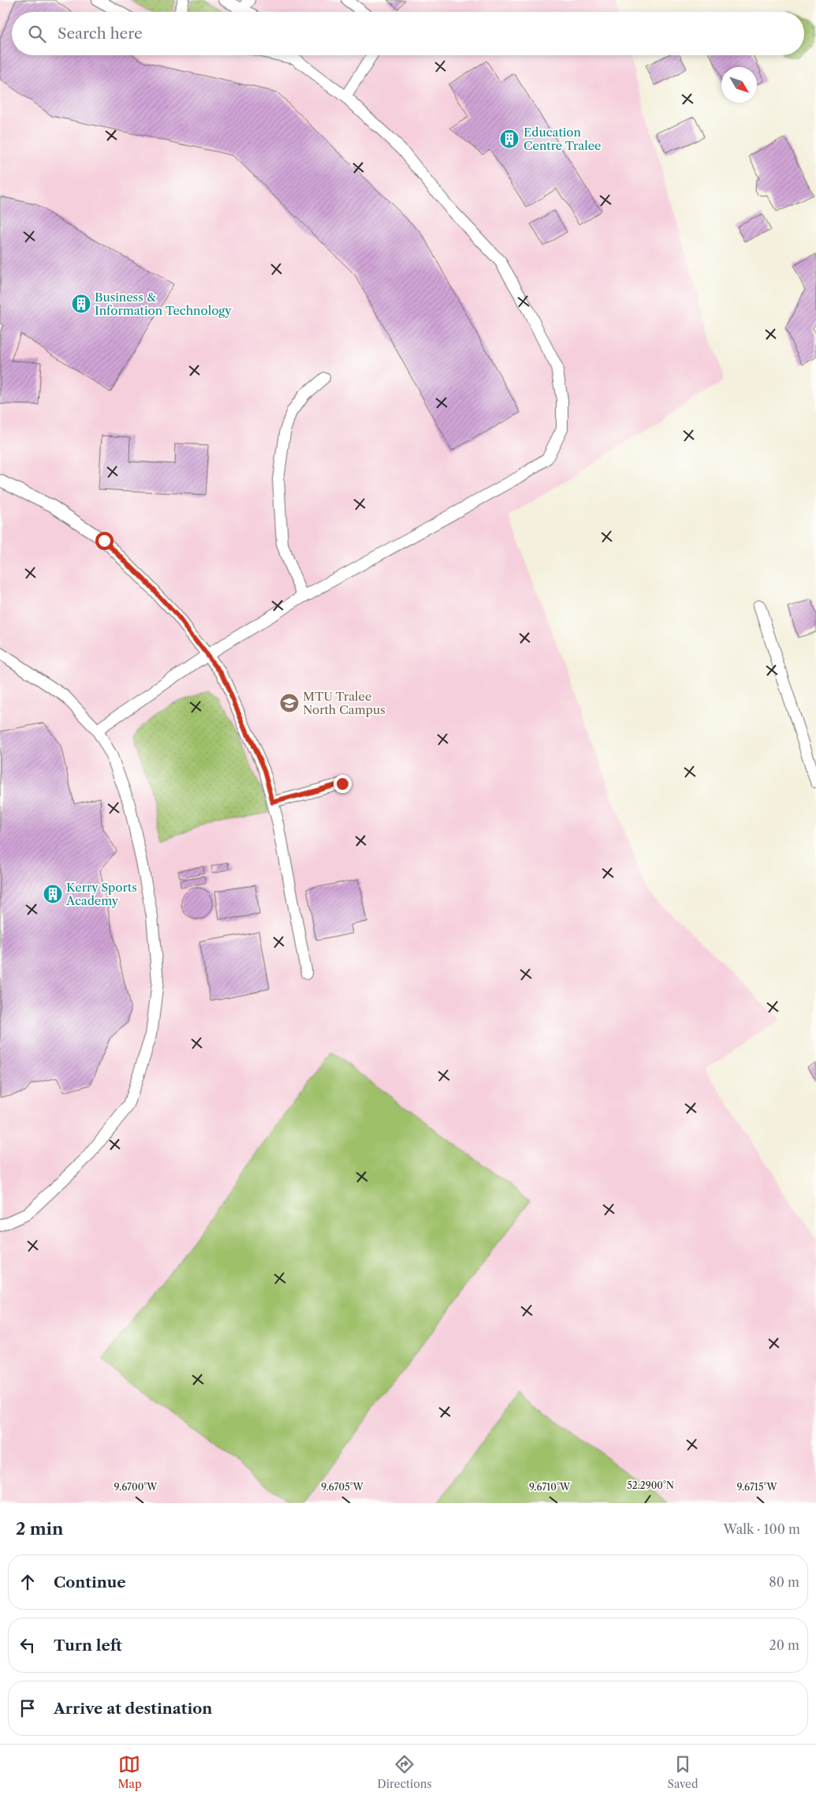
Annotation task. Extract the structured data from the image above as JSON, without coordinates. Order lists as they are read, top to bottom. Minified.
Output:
{"places":{"building":["Education Centre Tralee","Business & Information Technology","Kerry Sports Academy"],"school or university":["MTU Tralee North Campus"]},"north":"bottom right","page":{"search":"Search here","heading":["2 min","Walk · 100 m"],"list":[["Continue","80 m"],["Turn left","20 m"],"Arrive at destination"],"nav":["Map","Directions","Saved"]},"coordinates":["52.2900°N","9.6700°W","9.6705°W","9.6710°W","9.6715°W"]}
